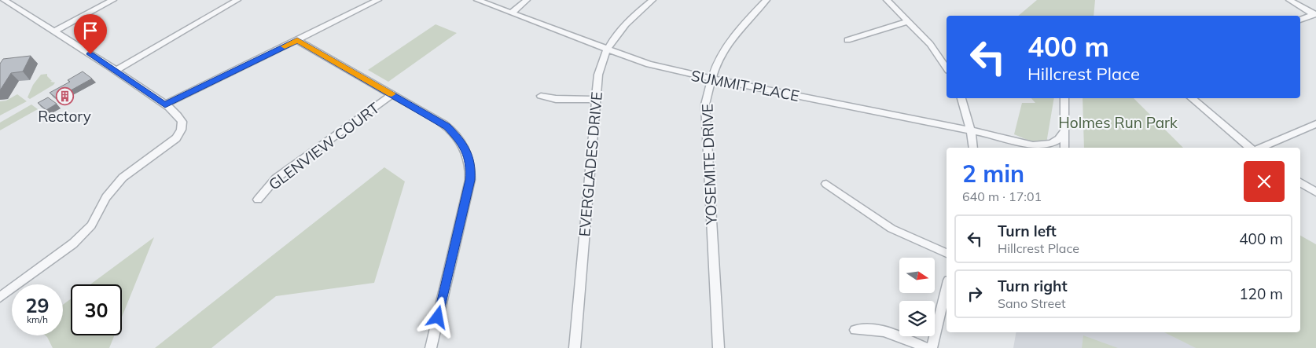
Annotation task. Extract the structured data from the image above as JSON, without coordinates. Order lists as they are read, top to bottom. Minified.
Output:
{"streets":{"street":["SUMMIT PLACE","GLENVIEW COURT","EVERGLADES DRIVE","YOSEMITE DRIVE"]},"crossings":[["SUMMIT PLACE","EVERGLADES DRIVE"],["SUMMIT PLACE","YOSEMITE DRIVE"]],"parks":["Holmes Run Park"],"places":{"building":["Rectory"]},"north":"right","page":{"turn":["400 m","Hillcrest Place"],"heading":["2 min","640 m · 17:01"],"list":[{"name":"Turn left","note":"Hillcrest Place","value":"400 m"},{"name":"Turn right","note":"Sano Street","value":"120 m"}],"speed":"29 km/h","limit":"30"}}
